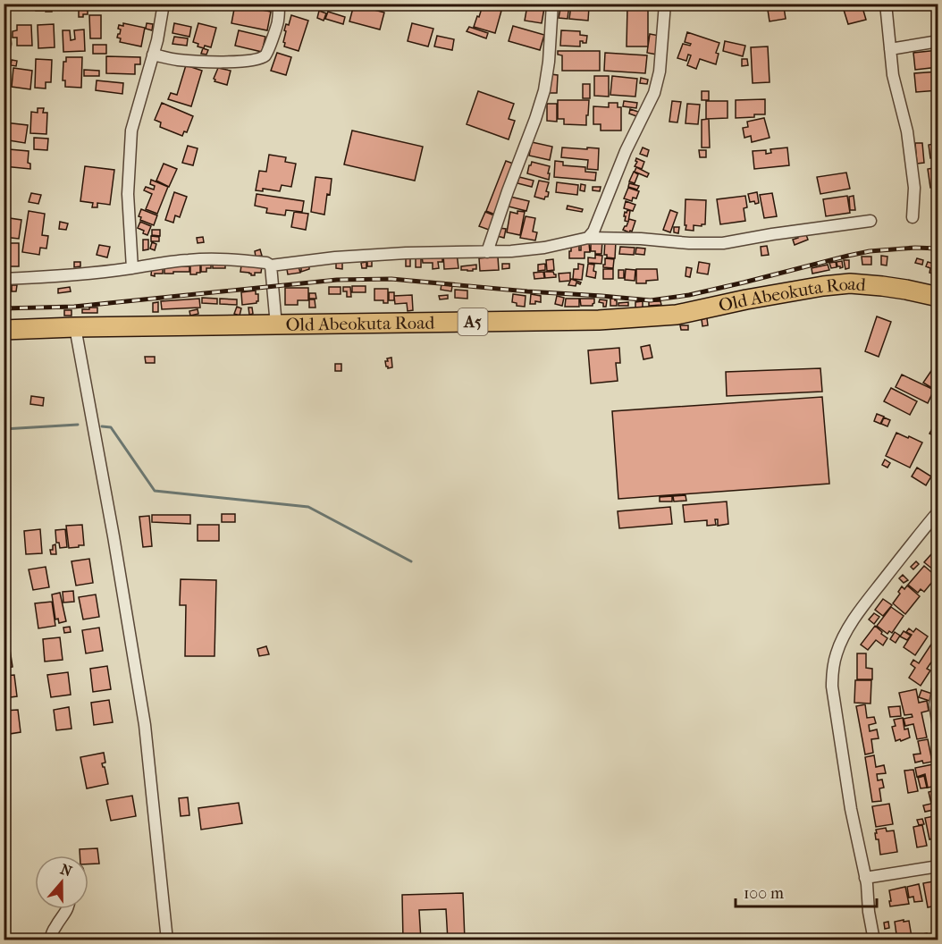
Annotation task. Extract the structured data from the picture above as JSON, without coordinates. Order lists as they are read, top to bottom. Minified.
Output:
{"streets":{"highway":["Old Abeokuta Road","A5"]},"scale_bar":"100 m","north":"top"}
